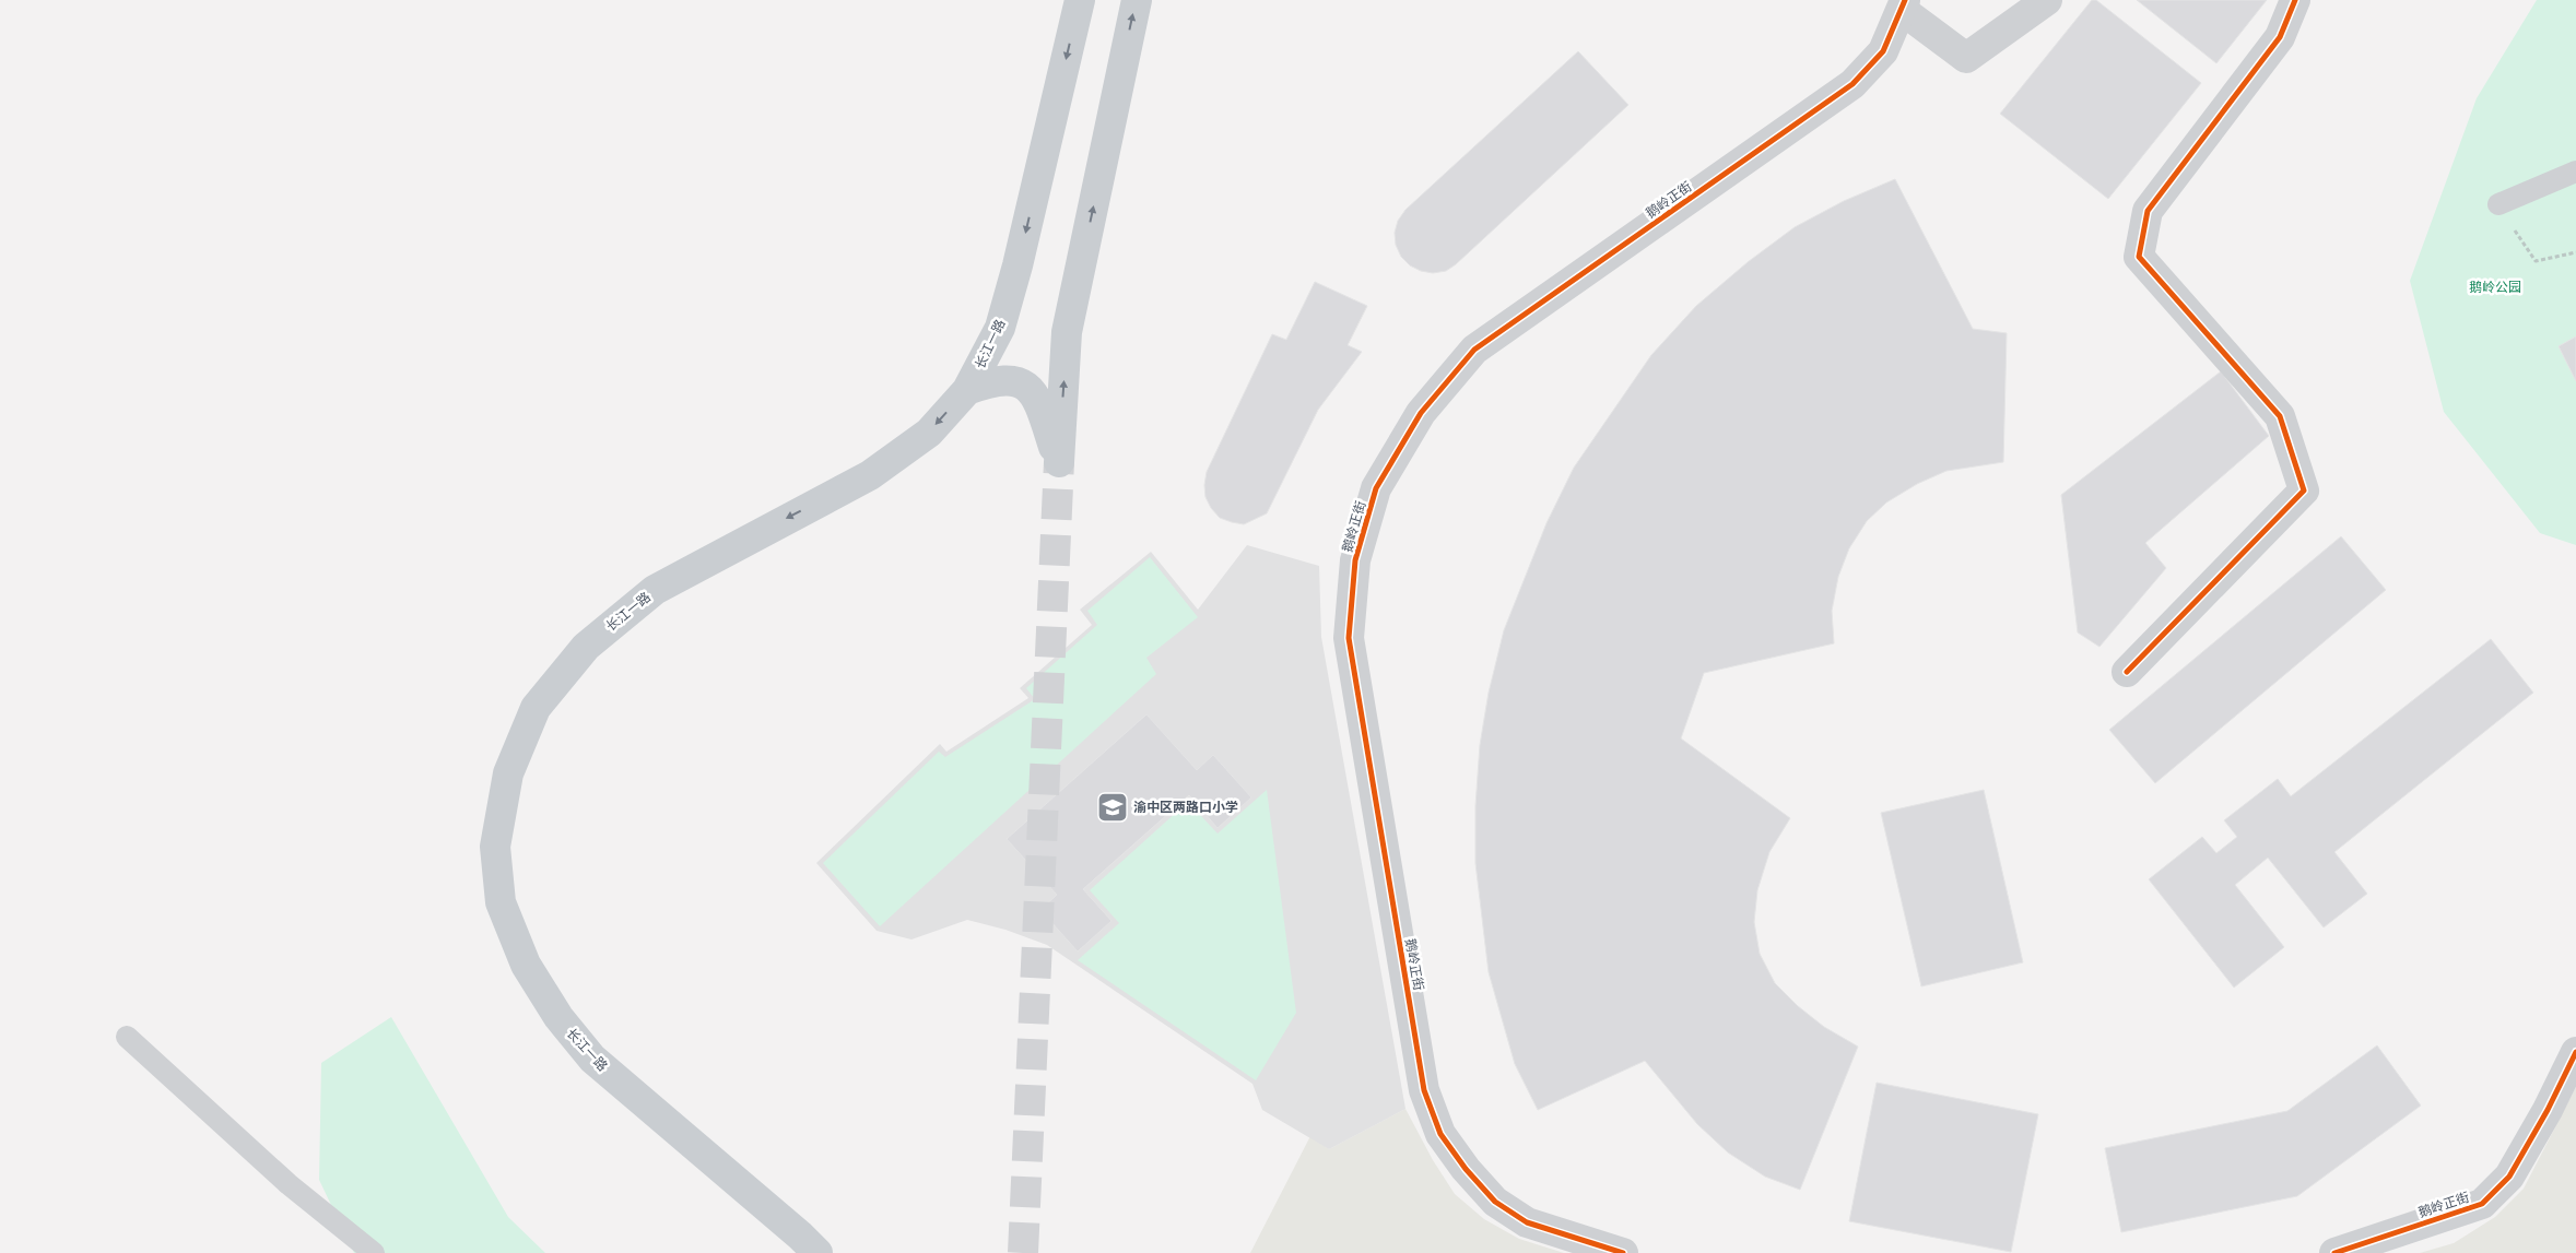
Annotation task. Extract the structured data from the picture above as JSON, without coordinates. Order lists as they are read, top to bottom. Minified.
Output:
{"streets":{"main road":["长江一路"],"street":["鹅岭正街"]},"parks":["鹅岭公园"],"places":{"school or university":["渝中区两路口小学"]}}
